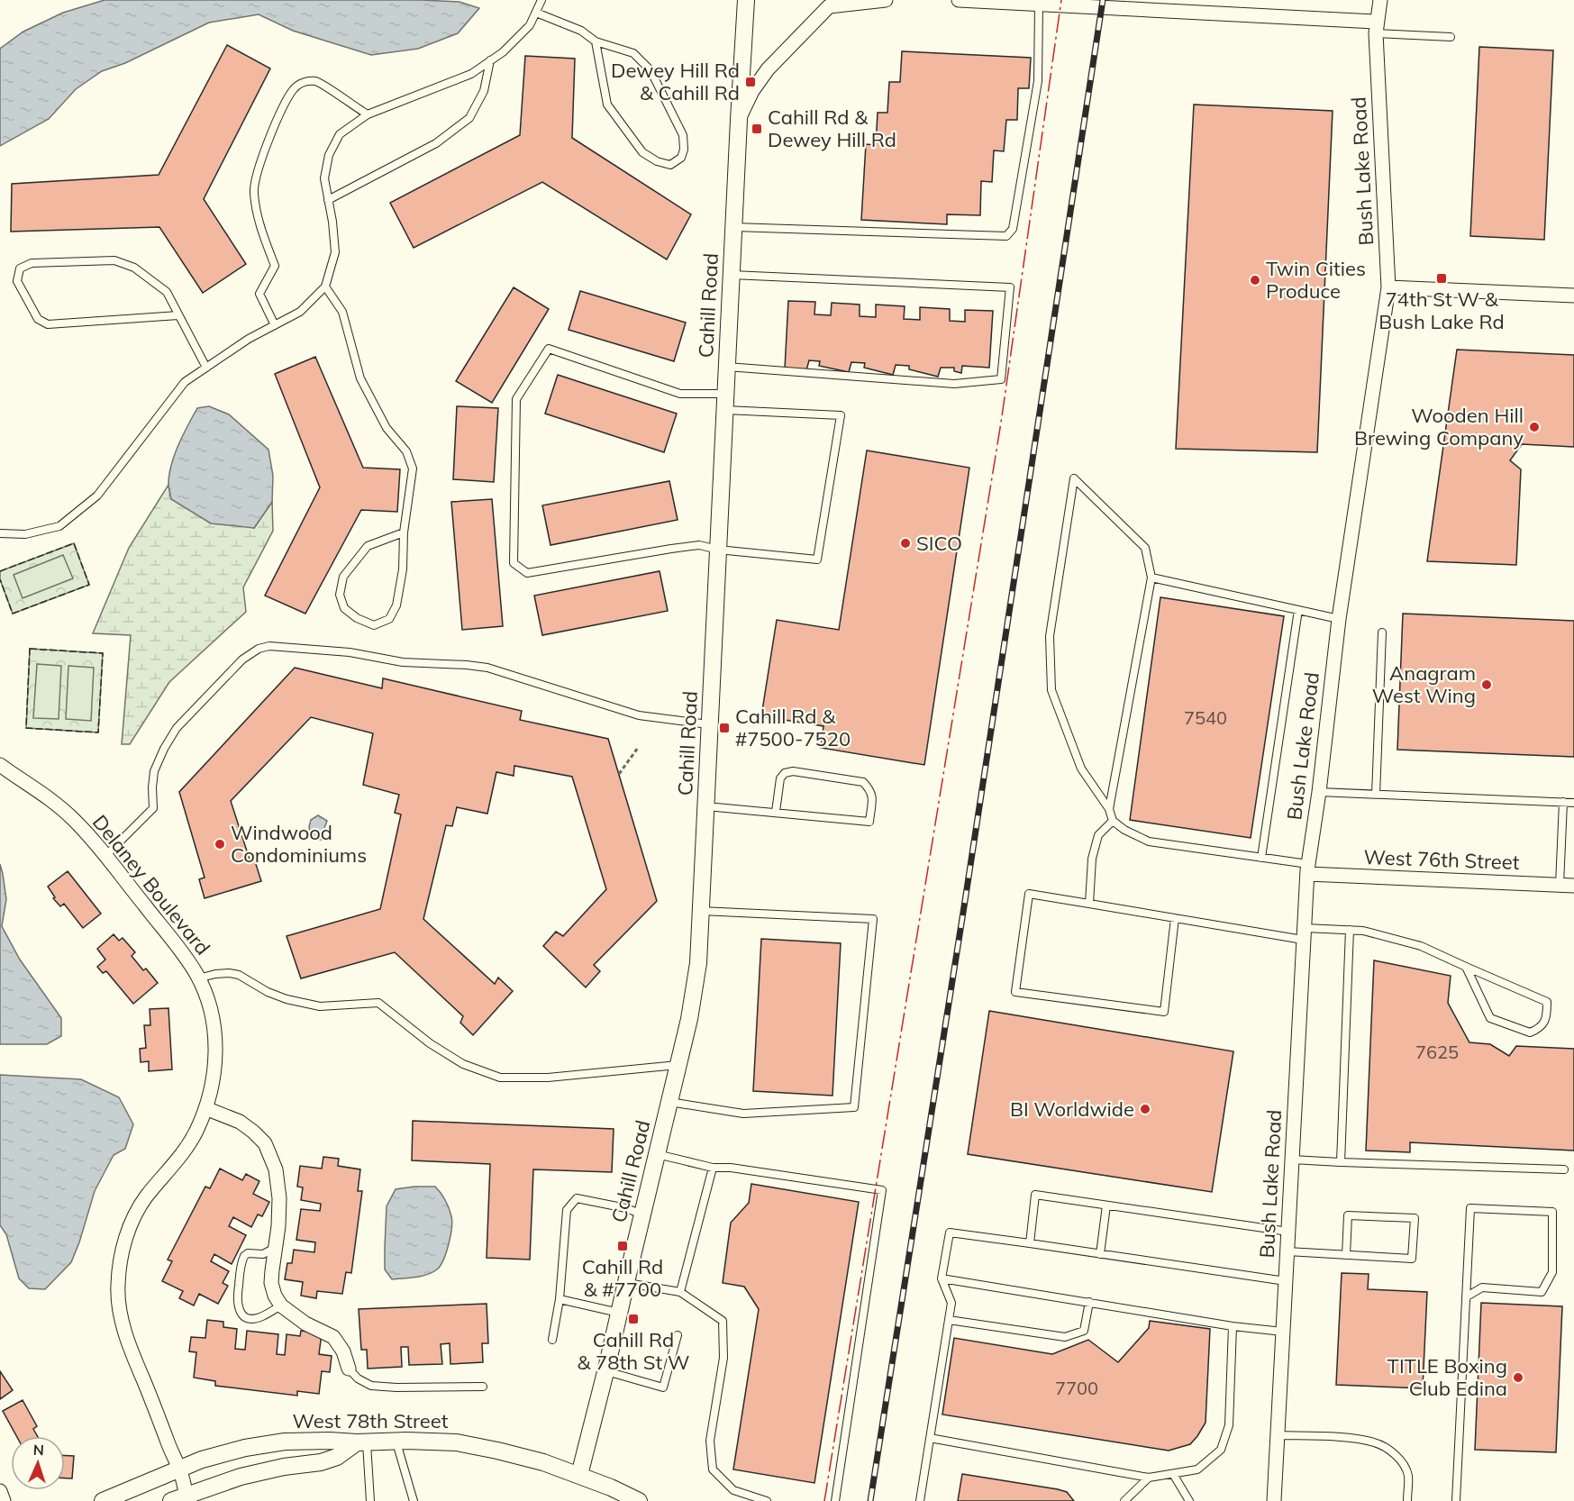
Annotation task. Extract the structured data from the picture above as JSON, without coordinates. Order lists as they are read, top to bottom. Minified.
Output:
{"streets":{"street":["Bush Lake Road","Cahill Road","West 76th Street","Delaney Boulevard","West 78th Street"]},"crossings":[["Bush Lake Road","West 76th Street"],["Cahill Road","West 78th Street"],["Delaney Boulevard","West 78th Street"]],"places":{"transit":["Dewey Hill Rd & Cahill Rd","Cahill Rd & Dewey Hill Rd","74th St W & Bush Lake Rd","Cahill Rd & #7500-7520","Cahill Rd & #7700","Cahill Rd & 78th St W"],"other":["Twin Cities Produce","Wooden Hill Brewing Company","SICO","Anagram West Wing","Windwood Condominiums","BI Worldwide","TITLE Boxing Club Edina"]},"house_numbers":["7540","7625","7700"],"north":"top"}
